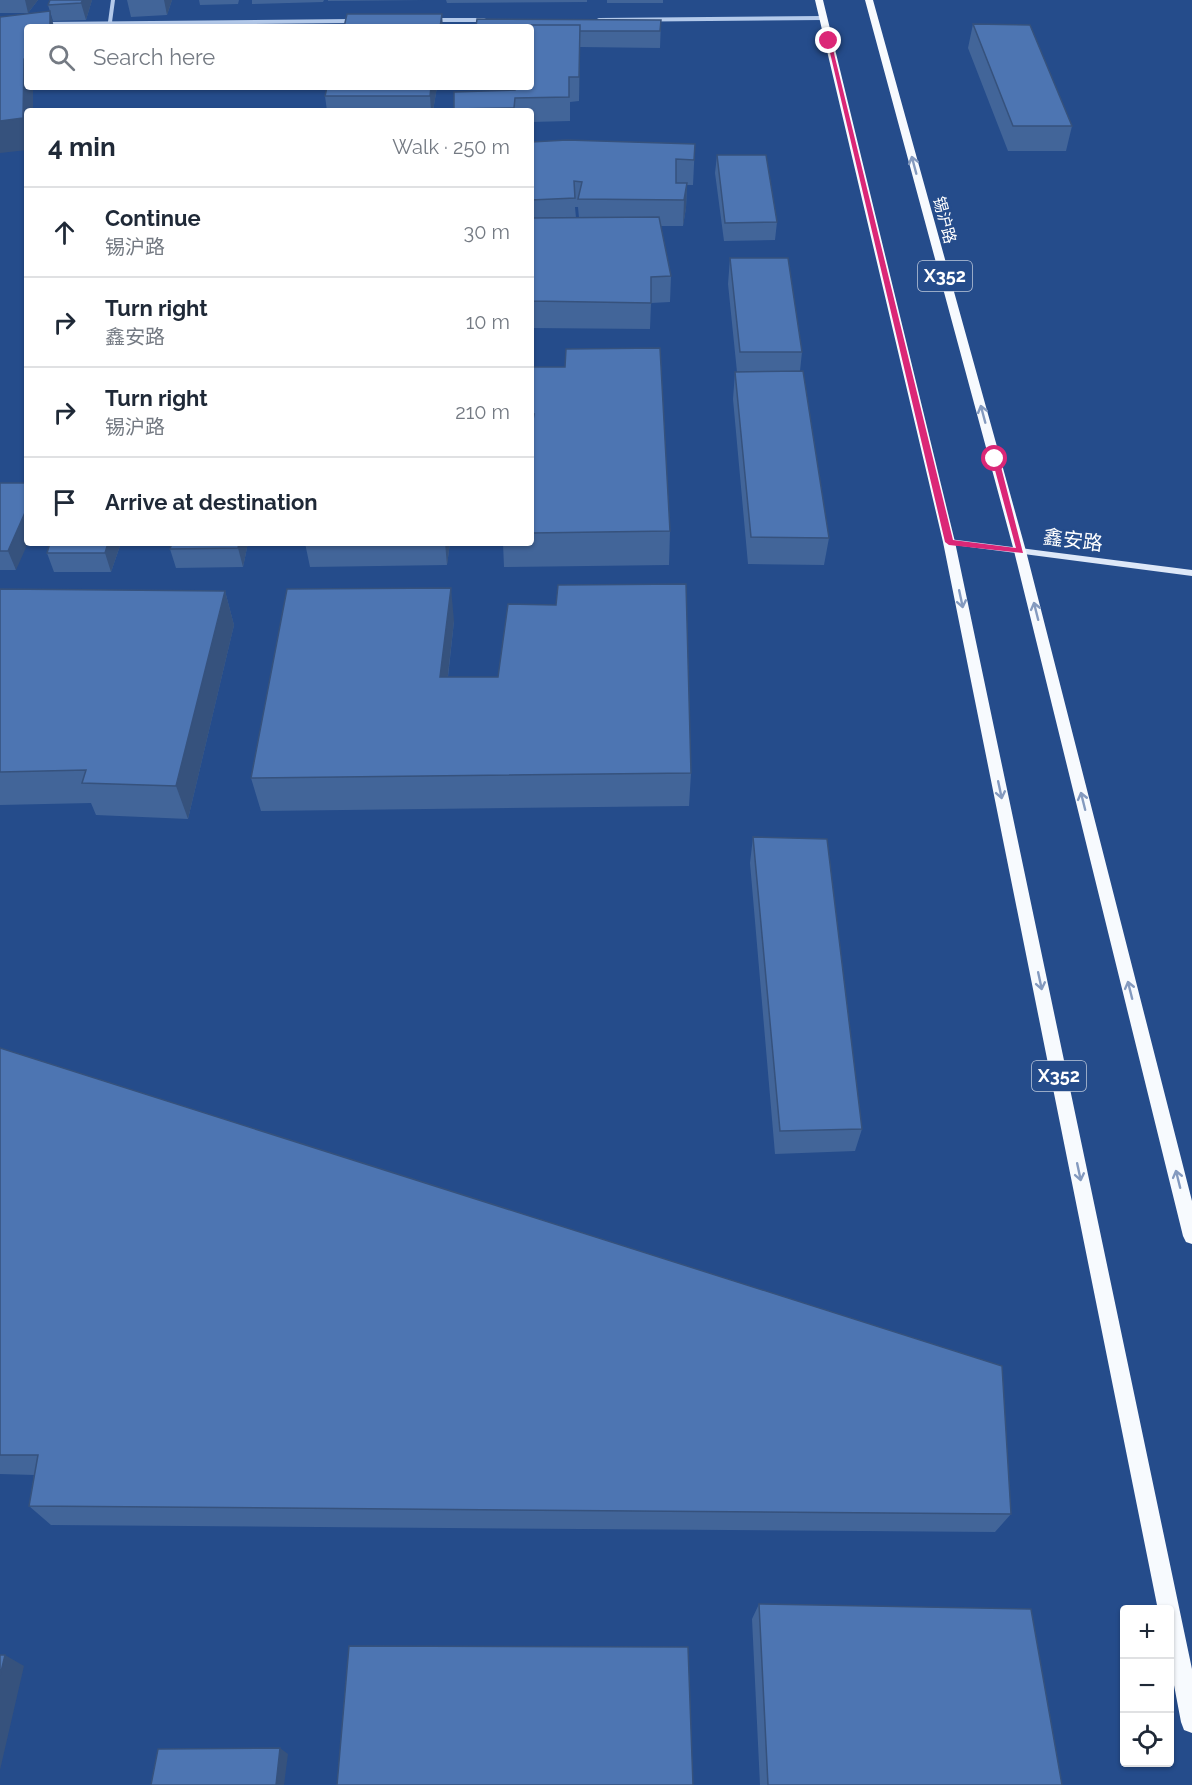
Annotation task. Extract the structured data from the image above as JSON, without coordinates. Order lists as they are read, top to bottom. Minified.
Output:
{"streets":{"main road":["锡沪路","X352"],"street":["鑫安路"]},"crossings":[["锡沪路","X352"],["锡沪路","鑫安路"],["X352","鑫安路"]],"page":{"search":"Search here","heading":["4 min","Walk · 250 m"],"list":[["Continue","锡沪路","30 m"],["Turn right","鑫安路","10 m"],["Turn right","锡沪路","210 m"],"Arrive at destination"],"map_buttons":["+","−"]}}
